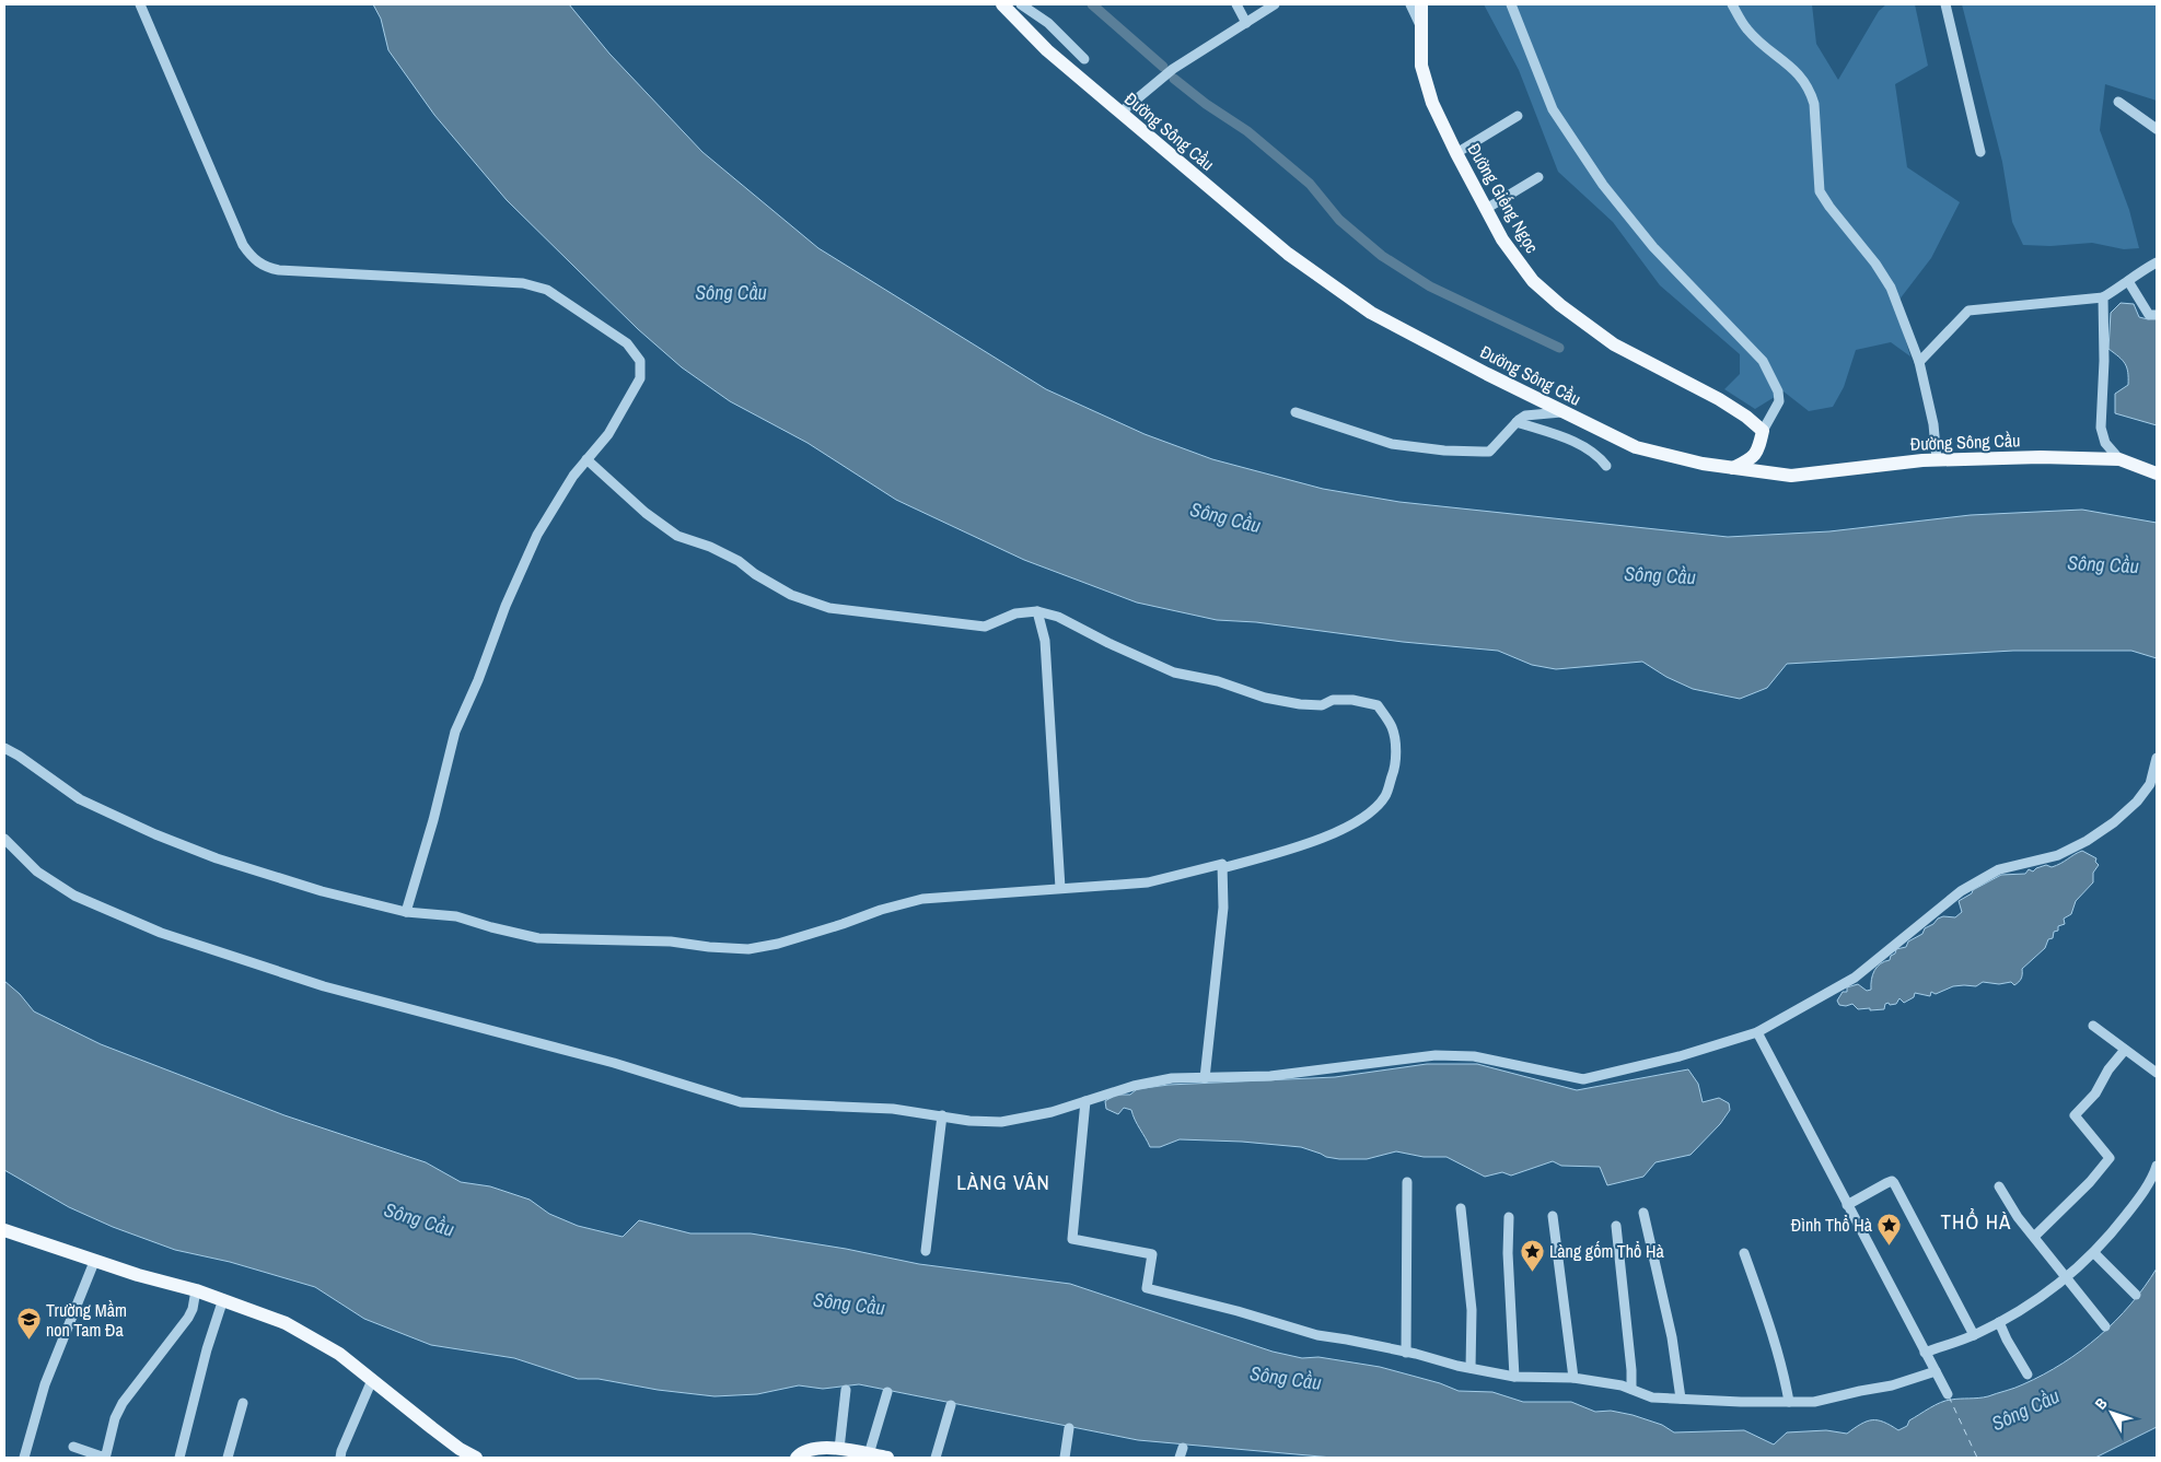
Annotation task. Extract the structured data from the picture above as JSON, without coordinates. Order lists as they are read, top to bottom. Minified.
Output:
{"streets":{"main road":["Đường Sông Cầu","Đường Giếng Ngọc"]},"districts":["LÀNG VÂN","THỔ HÀ"],"water":["Sông Cầu"],"places":{"place":["Đình Thổ Hà","Làng gốm Thổ Hà"],"school or university":["Trường Mầm non Tam Đa"]},"north":"top left"}
